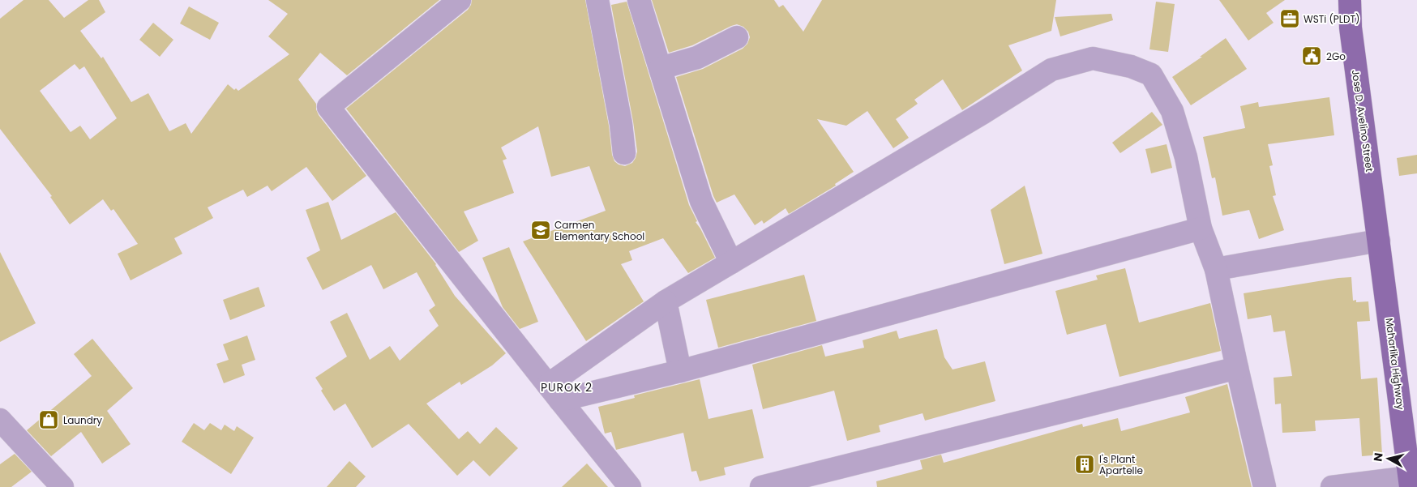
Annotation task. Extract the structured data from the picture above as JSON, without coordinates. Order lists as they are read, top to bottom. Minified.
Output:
{"streets":{"main road":["Jose D. Avelino Street","Maharlika Highway"]},"crossings":[["Jose D. Avelino Street","Maharlika Highway"]],"districts":["PUROK 2"],"places":{"office":["WSTi (PLDT)"],"public building":["2Go"],"school or university":["Carmen Elementary School"],"shop":["Laundry"],"building":["I's Plant Apartelle"]},"north":"left"}
